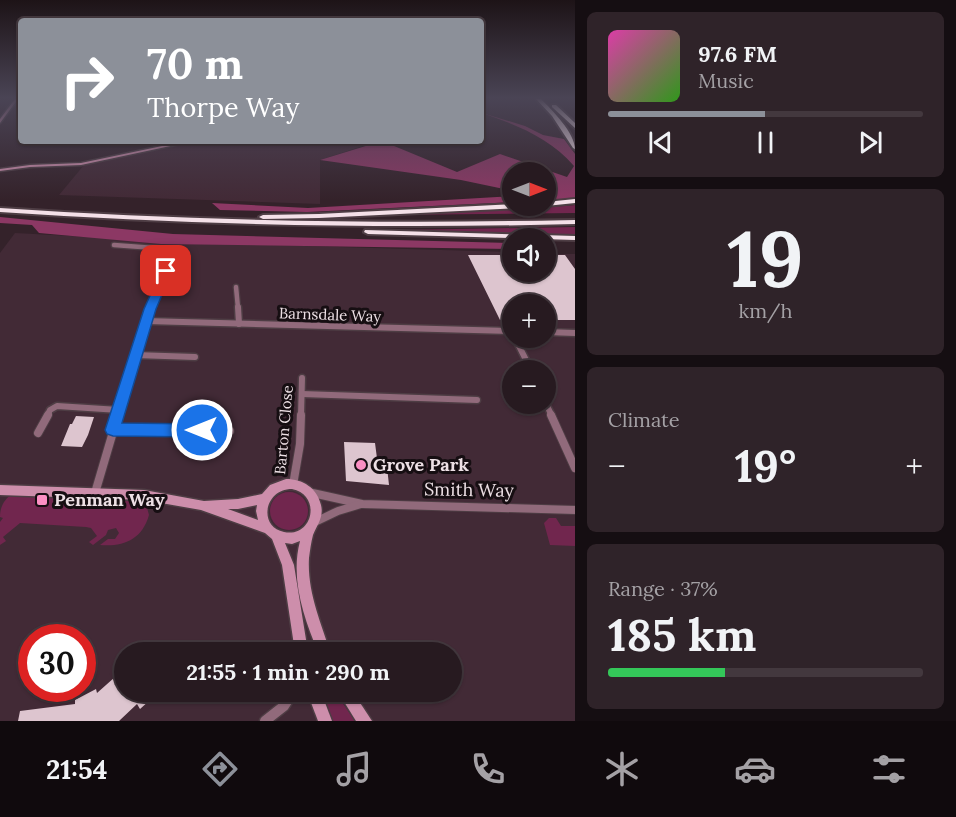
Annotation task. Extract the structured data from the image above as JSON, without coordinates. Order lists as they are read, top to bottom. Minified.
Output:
{"streets":{"street":["Barnsdale Way","Barton Close","Smith Way"]},"crossings":[["Barton Close","Smith Way"]],"places":{"other":["Grove Park"],"transit":["Penman Way"]},"north":"right","page":{"turn":["70 m","Thorpe Way"],"song":["97.6 FM","Music"],"map_buttons":["+","−"],"tile":[["19","km/h"],"Climate",["Range · 37%","185 km"]],"heat":["−","19°","+"],"limit":"30","trip":"21:55 · 1 min · 290 m","tabs":"21:54"}}
